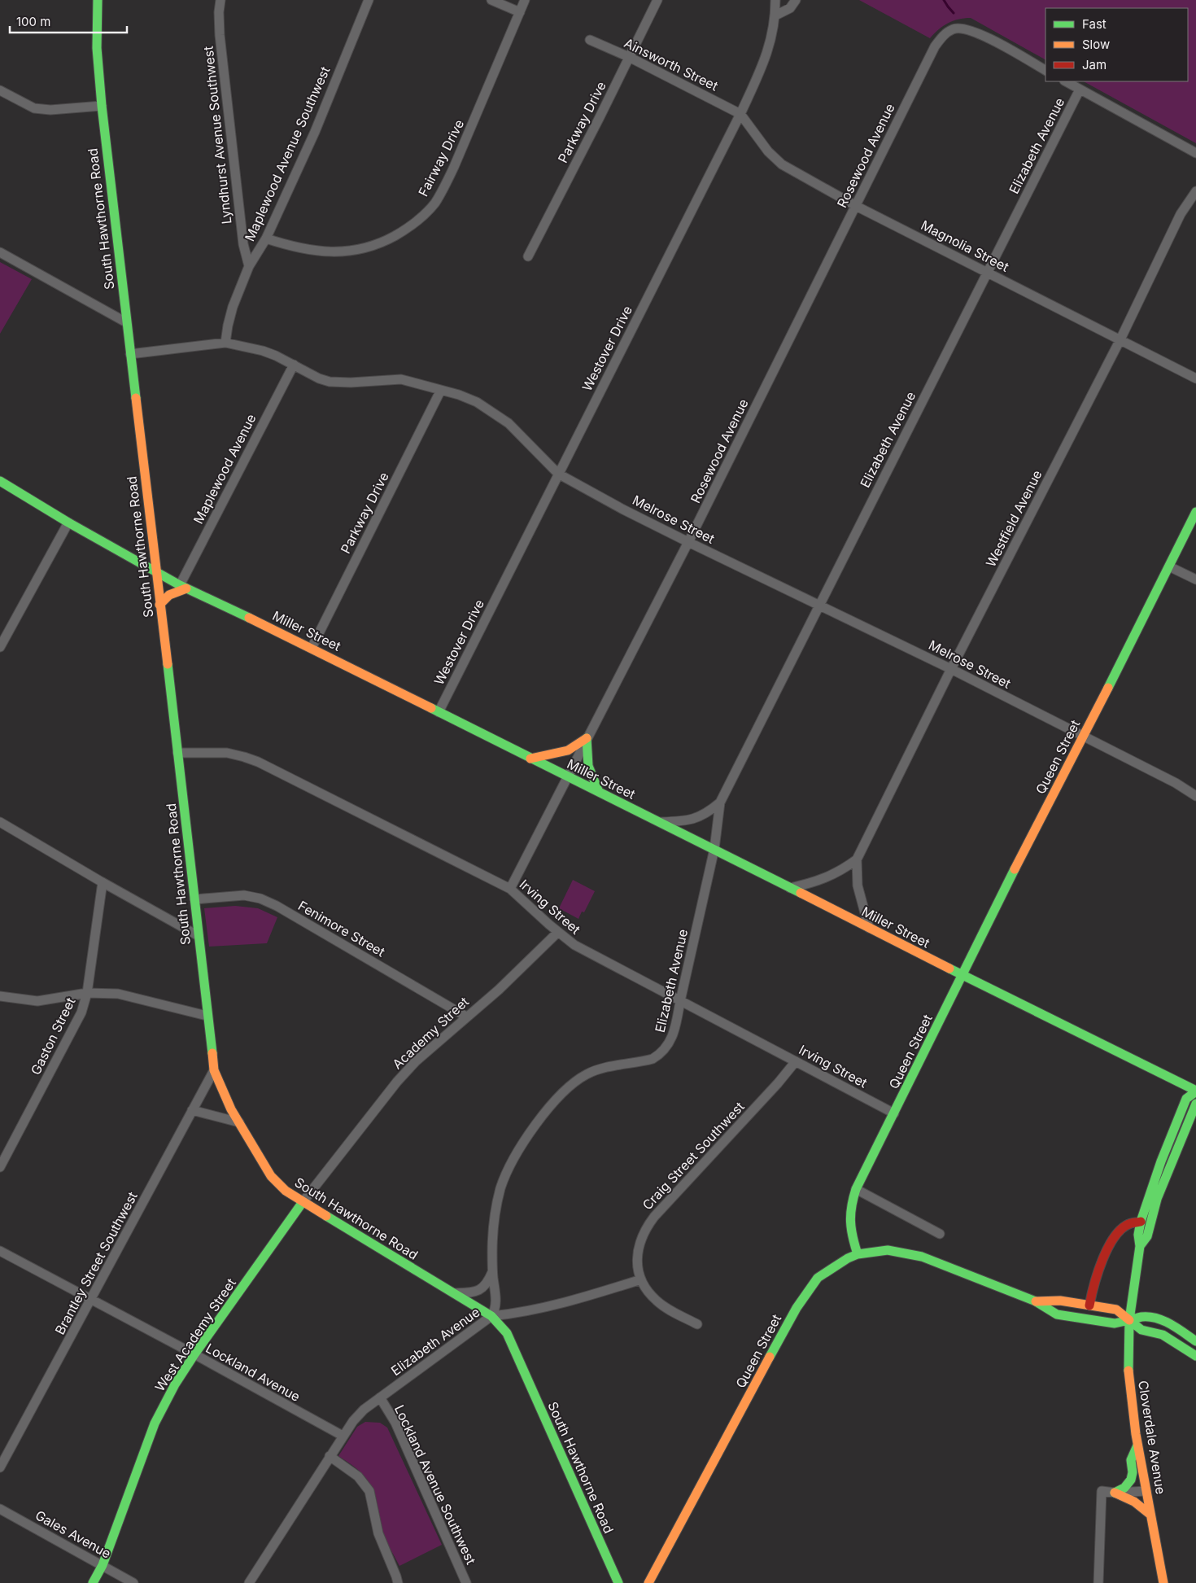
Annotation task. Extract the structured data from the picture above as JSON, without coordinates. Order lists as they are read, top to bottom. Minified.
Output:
{"streets":{"main road":["South Hawthorne Road","Miller Street","Queen Street","West Academy Street","Cloverdale Avenue"],"street":["Ainsworth Street","Parkway Drive","Lyndhurst Avenue Southwest","Elizabeth Avenue","Maplewood Avenue Southwest","Rosewood Avenue","Fairway Drive","Magnolia Street","Westover Drive","Maplewood Avenue","Westfield Avenue","Melrose Street","Irving Street","Fenimore Street","Academy Street","Gaston Street","Craig Street Southwest","Brantley Street Southwest","Lockland Avenue","Lockland Avenue Southwest","Gales Avenue"]},"crossings":[["Ainsworth Street","Parkway Drive"],["Ainsworth Street","Magnolia Street"],["Ainsworth Street","Westover Drive"],["Parkway Drive","Melrose Street"],["Parkway Drive","Miller Street"],["Lyndhurst Avenue Southwest","Maplewood Avenue Southwest"],["Elizabeth Avenue","South Hawthorne Road"],["Elizabeth Avenue","Magnolia Street"],["Elizabeth Avenue","Melrose Street"],["Elizabeth Avenue","Miller Street"],["Elizabeth Avenue","Irving Street"],["Elizabeth Avenue","Lockland Avenue"],["Elizabeth Avenue","Lockland Avenue Southwest"],["Maplewood Avenue Southwest","Fairway Drive"],["Maplewood Avenue Southwest","Melrose Street"],["Rosewood Avenue","Magnolia Street"],["Rosewood Avenue","Melrose Street"],["Rosewood Avenue","Miller Street"],["Rosewood Avenue","Irving Street"],["South Hawthorne Road","Melrose Street"],["South Hawthorne Road","Miller Street"],["South Hawthorne Road","Irving Street"],["South Hawthorne Road","Fenimore Street"],["South Hawthorne Road","Academy Street"],["South Hawthorne Road","Brantley Street Southwest"],["South Hawthorne Road","West Academy Street"],["Magnolia Street","Westover Drive"],["Magnolia Street","Westfield Avenue"],["Westover Drive","Melrose Street"],["Westover Drive","Miller Street"],["Maplewood Avenue","Melrose Street"],["Maplewood Avenue","Miller Street"],["Westfield Avenue","Melrose Street"],["Westfield Avenue","Miller Street"],["Melrose Street","Queen Street"],["Miller Street","Queen Street"],["Miller Street","Cloverdale Avenue"],["Queen Street","Irving Street"],["Irving Street","Academy Street"],["Irving Street","Craig Street Southwest"],["Fenimore Street","Academy Street"],["Academy Street","West Academy Street"],["Brantley Street Southwest","Lockland Avenue"],["West Academy Street","Lockland Avenue"],["West Academy Street","Gales Avenue"]],"legend":["Fast","Slow","Jam"],"scale_bar":"100 m"}
